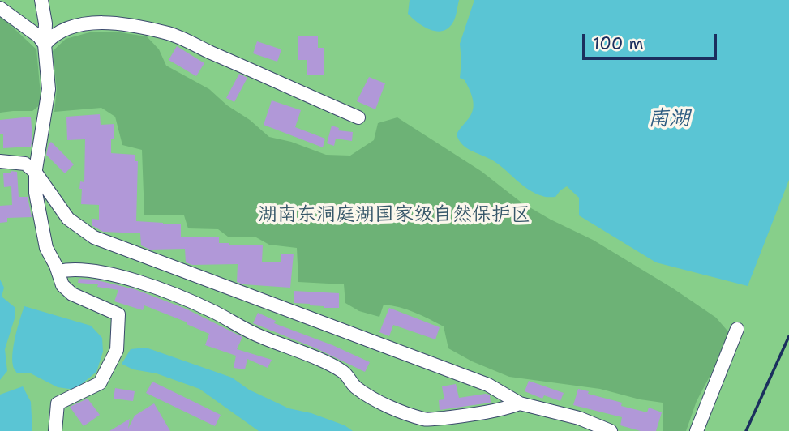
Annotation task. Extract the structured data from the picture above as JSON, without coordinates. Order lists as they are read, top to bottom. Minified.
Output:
{"water":["南湖"],"parks":["湖南东洞庭湖国家级自然保护区"],"scale_bar":"100 m"}
